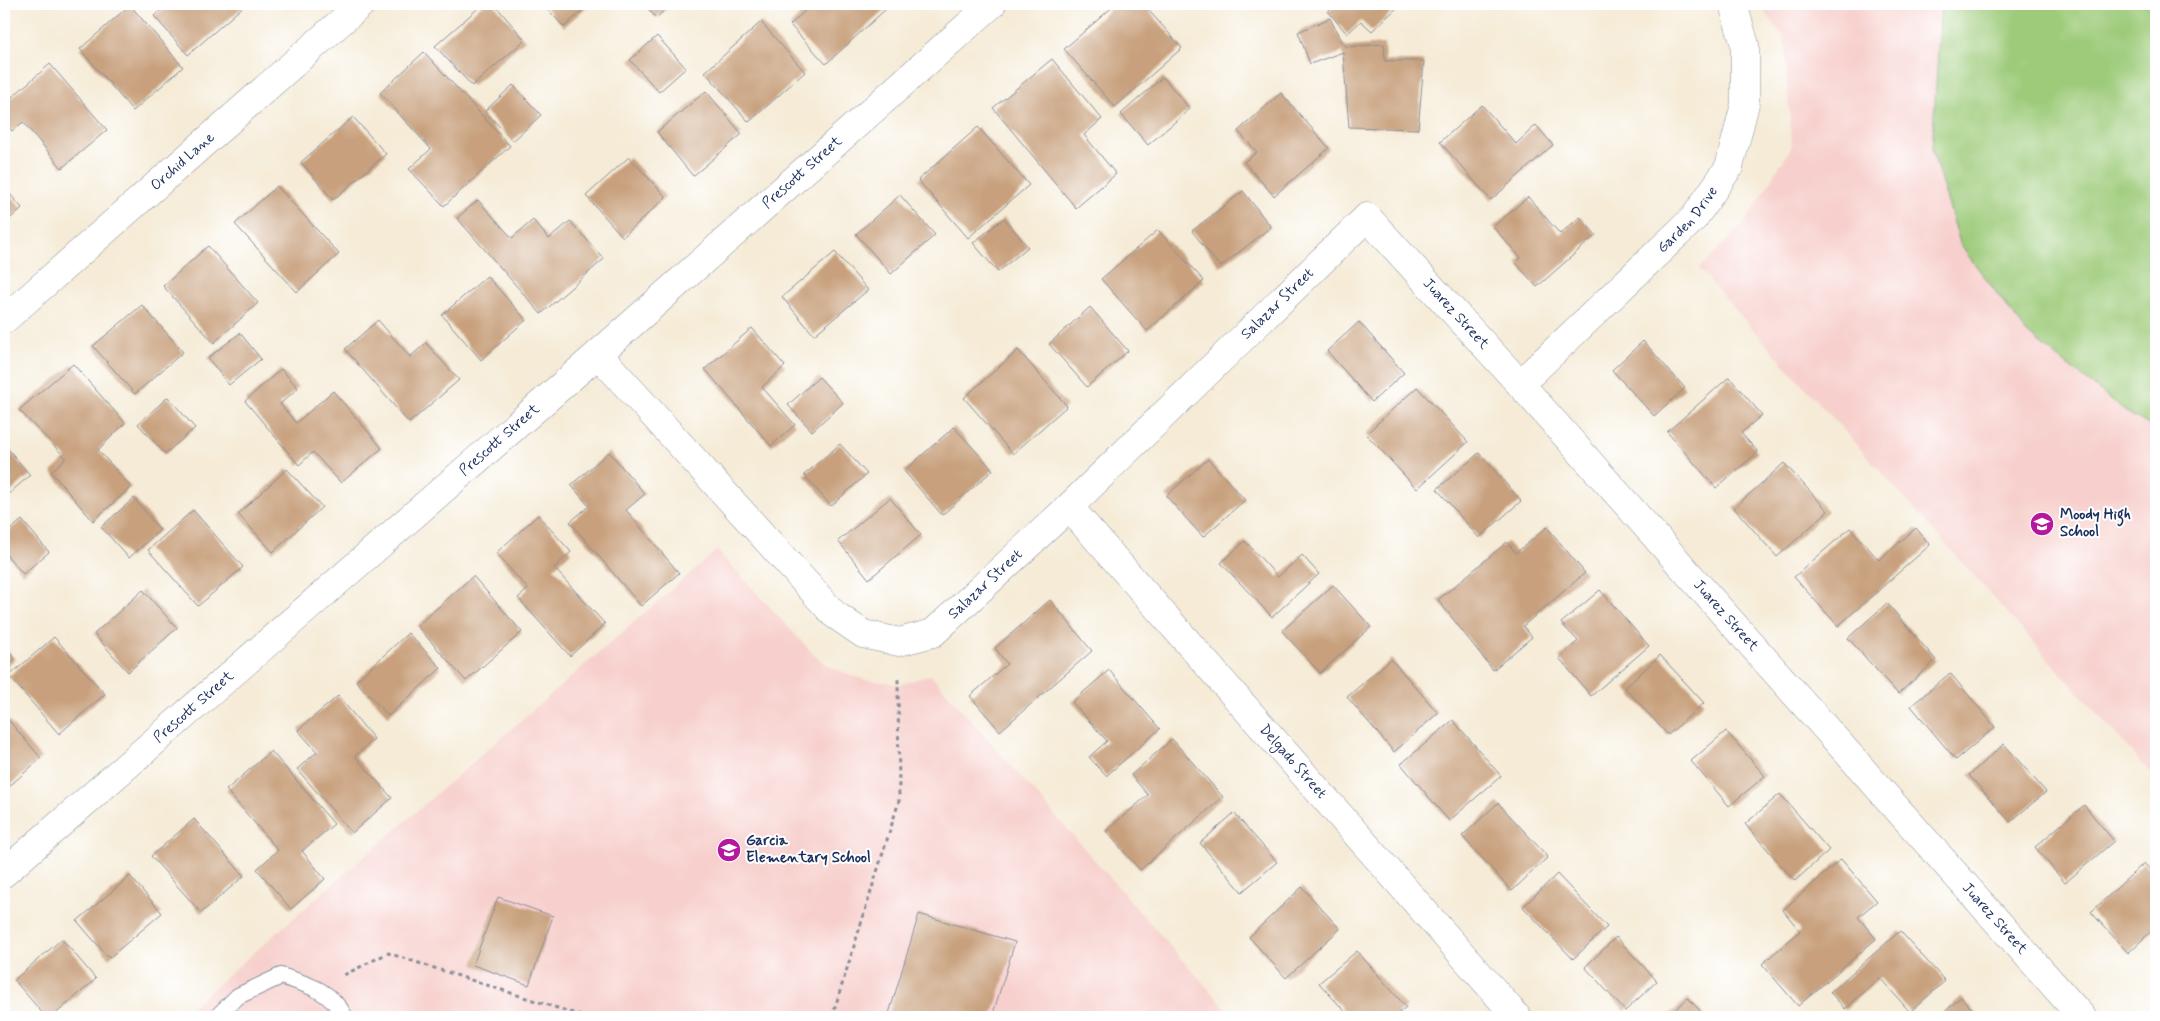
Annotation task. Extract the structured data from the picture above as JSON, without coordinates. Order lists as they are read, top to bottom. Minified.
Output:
{"streets":{"street":["Orchid Lane","Prescott Street","Garden Drive","Salazar Street","Juarez Street","Delgado Street"]},"crossings":[["Prescott Street","Salazar Street"],["Garden Drive","Juarez Street"],["Salazar Street","Juarez Street"],["Salazar Street","Delgado Street"]],"places":{"school or university":["Moody High School","Garcia Elementary School"]}}
